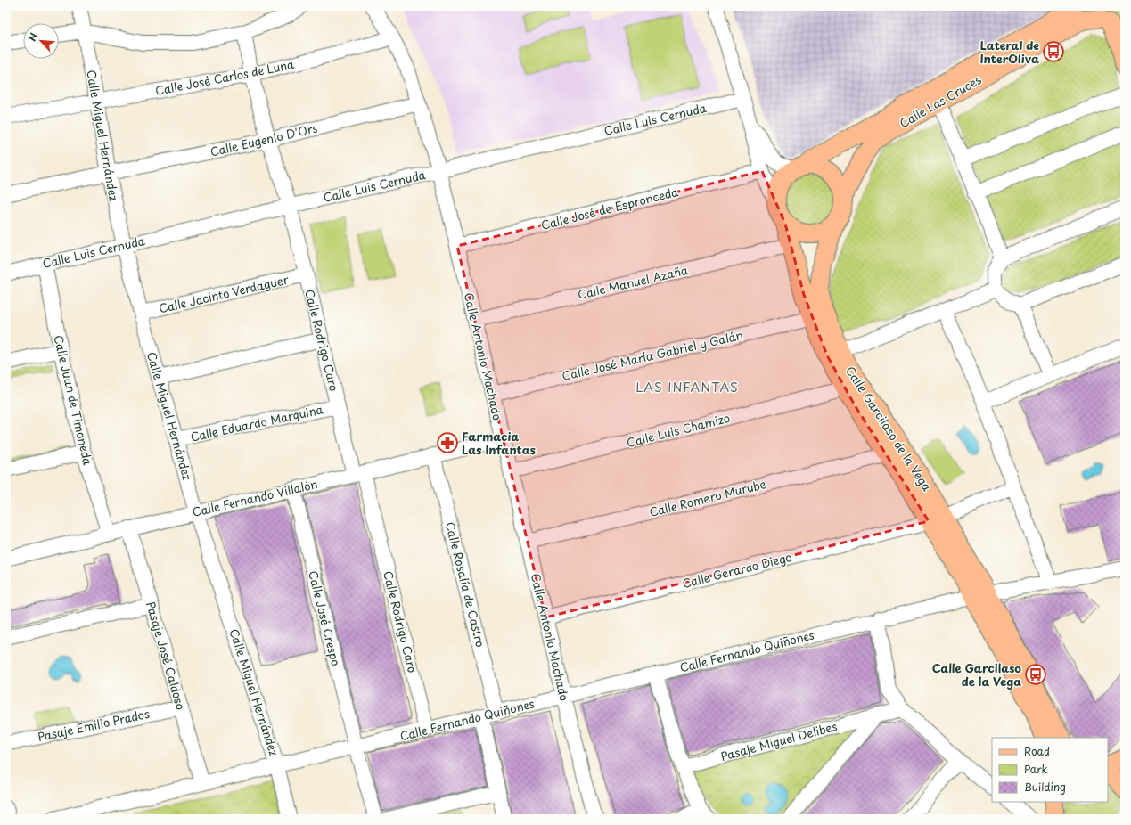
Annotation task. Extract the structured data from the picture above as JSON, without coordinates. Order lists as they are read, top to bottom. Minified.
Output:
{"streets":{"main road":["Calle Las Cruces","Calle Garcilaso de la Vega"],"street":["Calle José Carlos de Luna","Calle Luis Cernuda","Calle Miguel Hernández","Calle Eugenio D'Ors","Calle José de Espronceda","Calle Manuel Azaña","Calle Jacinto Verdaguer","Calle Rodrigo Caro","Calle José María Gabriel y Galán","Calle Antonio Machado","Calle Juan de Timoneda","Calle Eduardo Marquina","Calle Luis Chamizo","Calle Fernando Villalón","Calle Romero Murube","Calle Gerardo Diego","Calle Rosalía de Castro","Calle José Crespo","Calle Fernando Quiñones","Pasaje José Caldoso","Pasaje Emilio Prados","Pasaje Miguel Delibes"]},"crossings":[["Calle José Carlos de Luna","Calle Miguel Hernández"],["Calle José Carlos de Luna","Calle Rodrigo Caro"],["Calle José Carlos de Luna","Calle Antonio Machado"],["Calle Las Cruces","Calle Garcilaso de la Vega"],["Calle Luis Cernuda","Calle Miguel Hernández"],["Calle Luis Cernuda","Calle Rodrigo Caro"],["Calle Luis Cernuda","Calle Antonio Machado"],["Calle Luis Cernuda","Calle Juan de Timoneda"],["Calle Miguel Hernández","Calle Eugenio D'Ors"],["Calle Miguel Hernández","Calle Jacinto Verdaguer"],["Calle Miguel Hernández","Calle Eduardo Marquina"],["Calle Miguel Hernández","Calle Fernando Villalón"],["Calle Miguel Hernández","Calle Fernando Quiñones"],["Calle Eugenio D'Ors","Calle Rodrigo Caro"],["Calle Eugenio D'Ors","Calle Antonio Machado"],["Calle José de Espronceda","Calle Antonio Machado"],["Calle Manuel Azaña","Calle Antonio Machado"],["Calle Manuel Azaña","Calle Garcilaso de la Vega"],["Calle Jacinto Verdaguer","Calle Rodrigo Caro"],["Calle Rodrigo Caro","Calle Eduardo Marquina"],["Calle Rodrigo Caro","Calle Fernando Villalón"],["Calle Rodrigo Caro","Calle Fernando Quiñones"],["Calle José María Gabriel y Galán","Calle Antonio Machado"],["Calle José María Gabriel y Galán","Calle Garcilaso de la Vega"],["Calle Antonio Machado","Calle Luis Chamizo"],["Calle Antonio Machado","Calle Fernando Villalón"],["Calle Antonio Machado","Calle Romero Murube"],["Calle Antonio Machado","Calle Gerardo Diego"],["Calle Antonio Machado","Calle Fernando Quiñones"],["Calle Juan de Timoneda","Calle Fernando Villalón"],["Calle Garcilaso de la Vega","Calle Luis Chamizo"],["Calle Garcilaso de la Vega","Calle Romero Murube"],["Calle Garcilaso de la Vega","Calle Gerardo Diego"],["Calle Garcilaso de la Vega","Calle Fernando Quiñones"],["Calle Fernando Villalón","Calle Rosalía de Castro"],["Calle Fernando Villalón","Calle José Crespo"],["Calle Fernando Villalón","Pasaje José Caldoso"],["Calle Rosalía de Castro","Calle Fernando Quiñones"],["Calle José Crespo","Calle Fernando Quiñones"],["Calle Fernando Quiñones","Pasaje José Caldoso"],["Pasaje José Caldoso","Pasaje Emilio Prados"]],"districts":["LAS INFANTAS"],"places":{"bus stop":["Lateral de InterOliva","Calle Garcilaso de la Vega"],"pharmacy":["Farmacia Las Infantas"]},"legend":["Road","Park","Building"],"north":"top left"}
